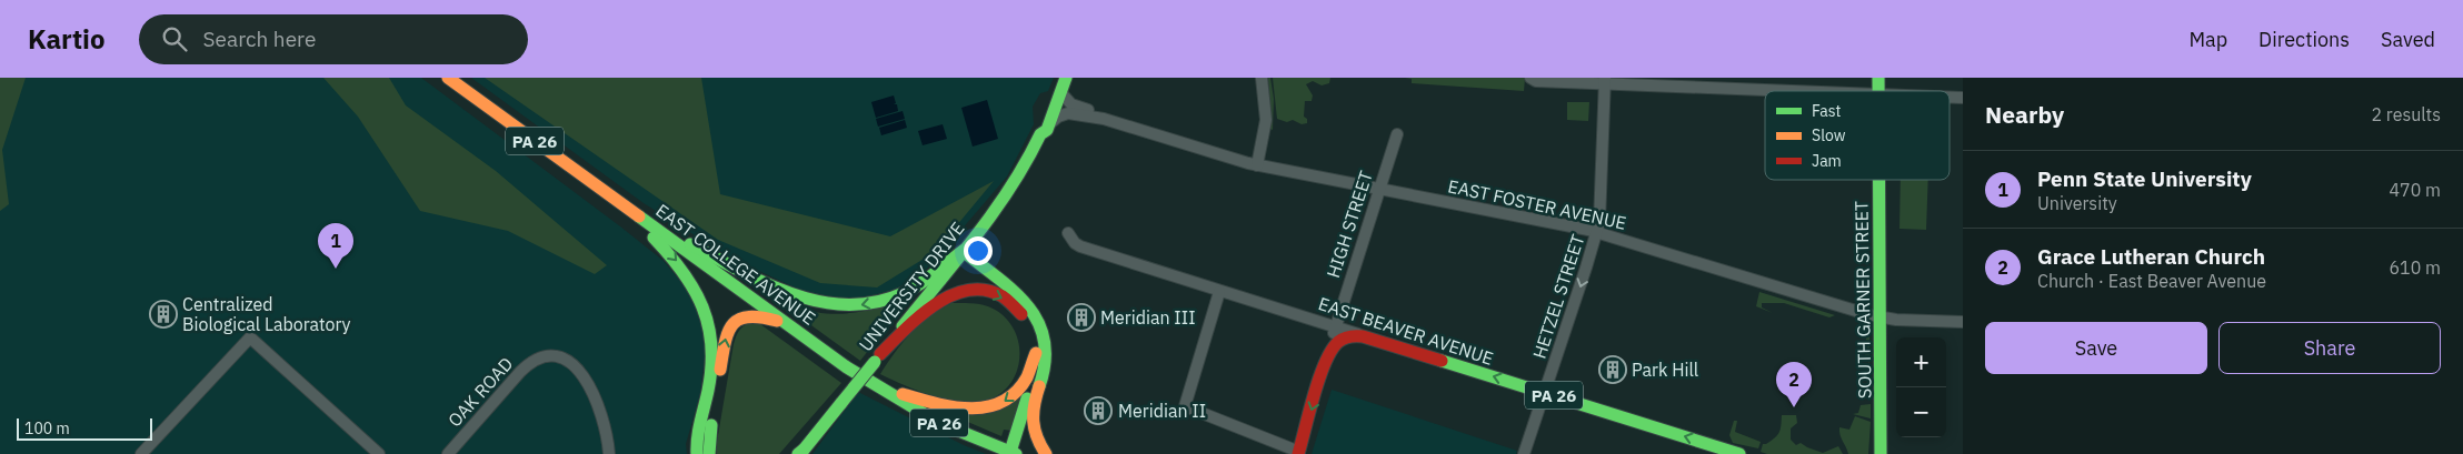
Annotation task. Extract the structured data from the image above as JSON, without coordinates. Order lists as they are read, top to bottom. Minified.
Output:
{"streets":{"main road":["PA 26","HIGH STREET","EAST COLLEGE AVENUE","UNIVERSITY DRIVE","SOUTH GARNER STREET","EAST BEAVER AVENUE"],"street":["EAST FOSTER AVENUE","HETZEL STREET","OAK ROAD"]},"crossings":[["EAST FOSTER AVENUE","HIGH STREET"],["EAST FOSTER AVENUE","UNIVERSITY DRIVE"],["EAST FOSTER AVENUE","HETZEL STREET"],["EAST FOSTER AVENUE","SOUTH GARNER STREET"],["HIGH STREET","EAST BEAVER AVENUE"],["HETZEL STREET","EAST BEAVER AVENUE"]],"one_way":["HETZEL STREET","EAST BEAVER AVENUE"],"places":{"building":["Centralized Biological Laboratory","Meridian III","Park Hill","Meridian II"]},"legend":["Fast","Slow","Jam"],"scale_bar":"100 m","page":{"header":"Kartio","search":"Search here","nav":["Map","Directions","Saved"],"heading":["Nearby","2 results"],"list":[{"mark":"1","name":"Penn State University","note":"University","value":"470 m"},{"mark":"2","name":"Grace Lutheran Church","note":"Church · East Beaver Avenue","value":"610 m"}],"pins":["1","2"],"buttons":["Save","Share"],"map_buttons":["+","−"],"scale":"100 m"}}
